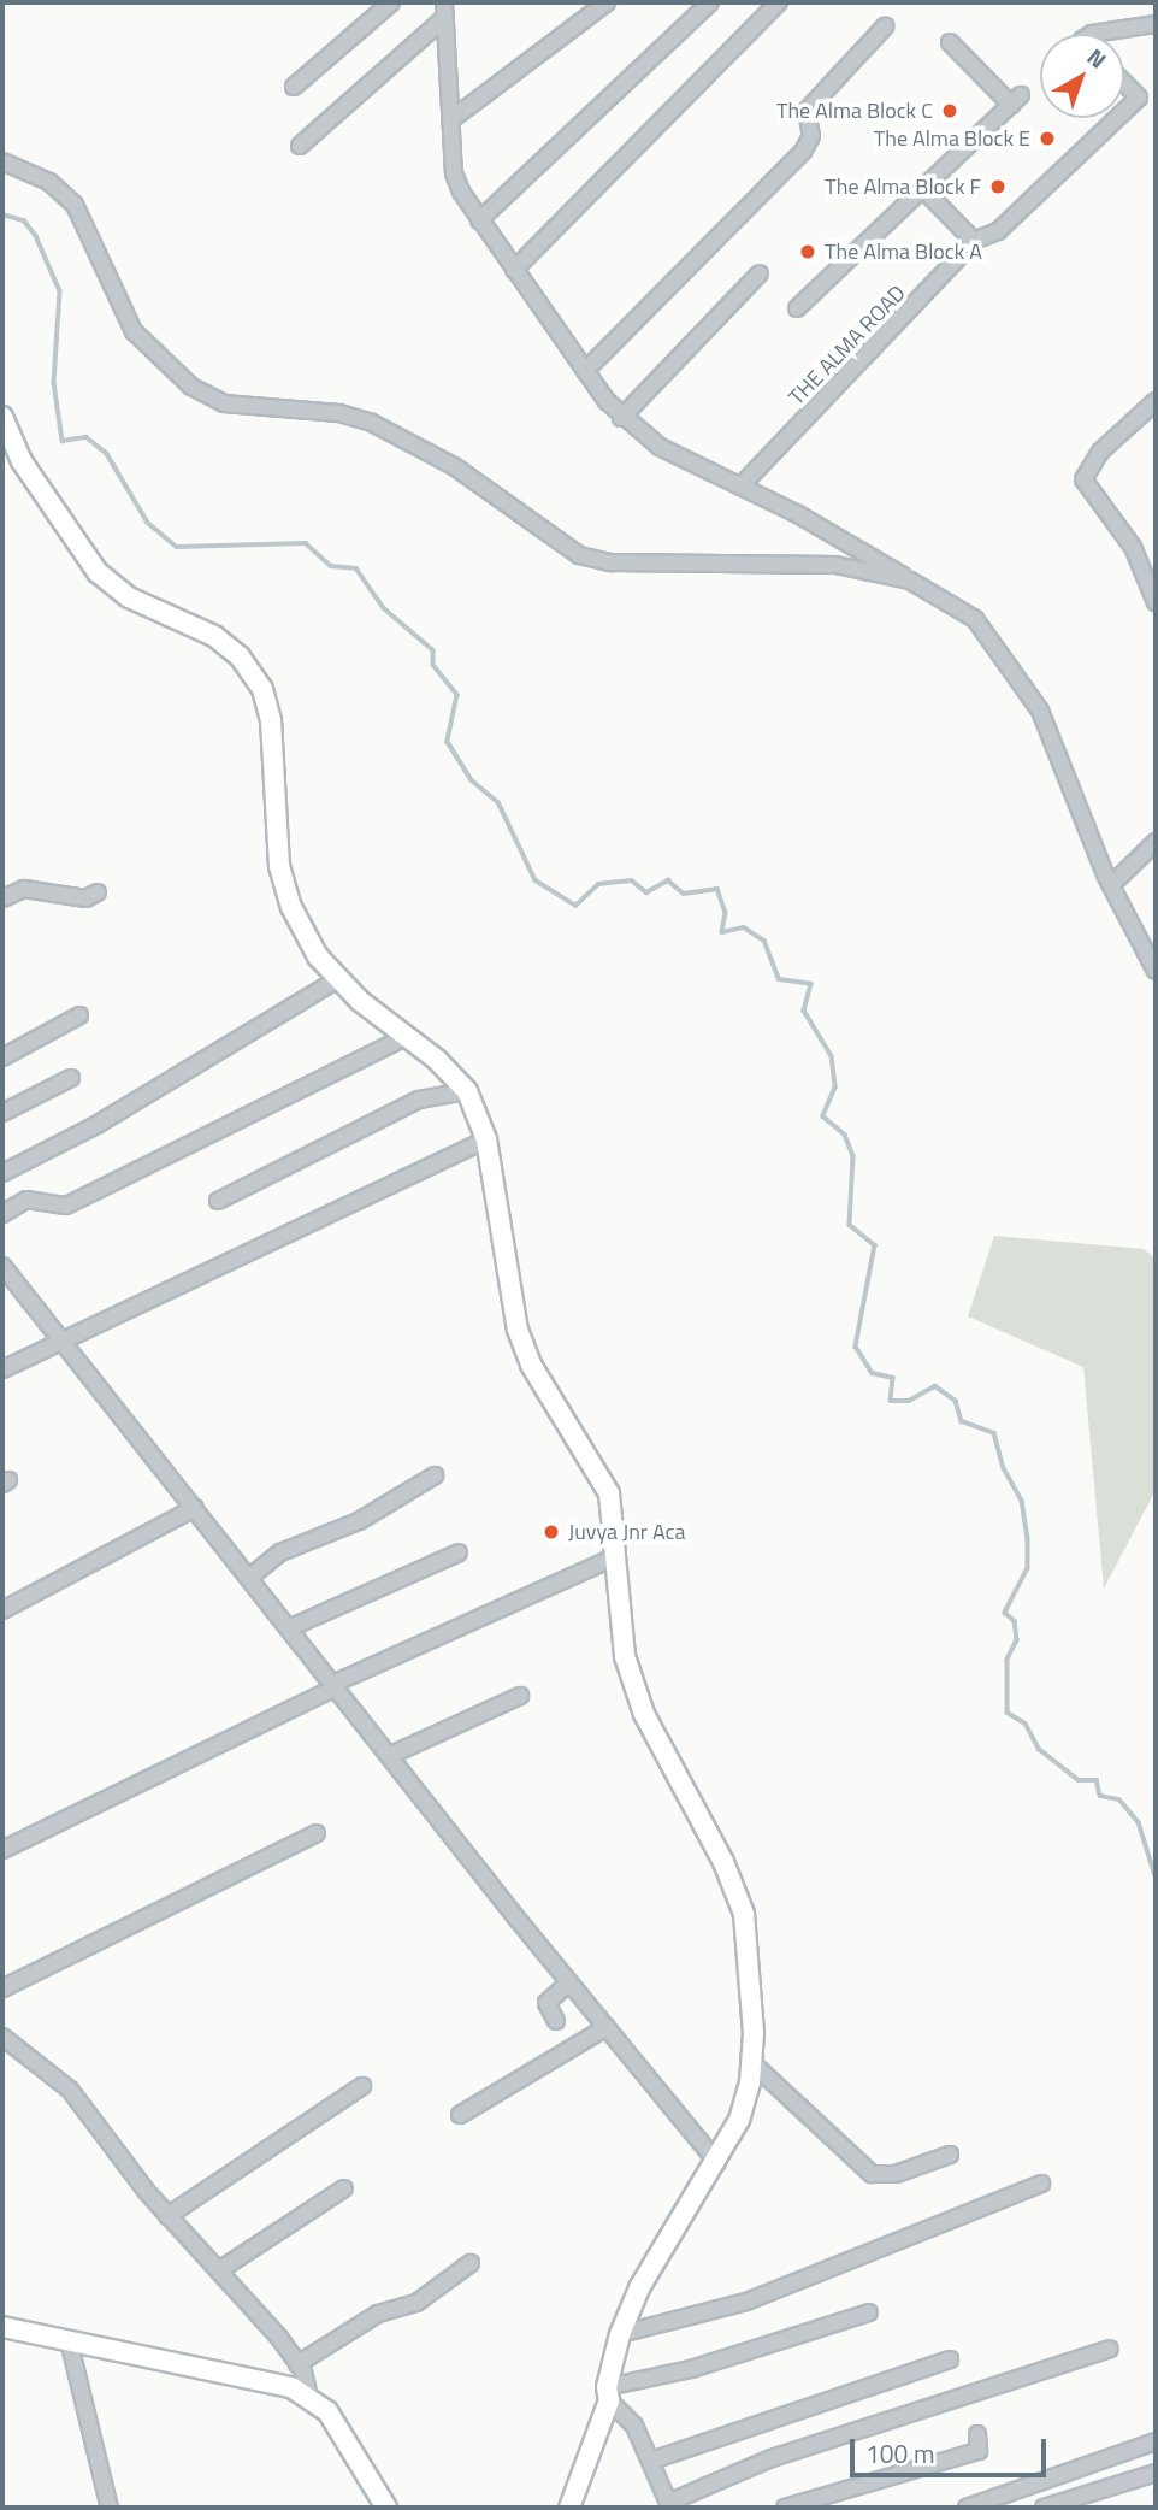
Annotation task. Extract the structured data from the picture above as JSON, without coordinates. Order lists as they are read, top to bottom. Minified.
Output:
{"streets":{"street":["THE ALMA ROAD"]},"places":["The Alma Block C","The Alma Block E","The Alma Block F","The Alma Block A","Juvya Jnr Aca"],"scale_bar":"100 m","north":"top right"}
